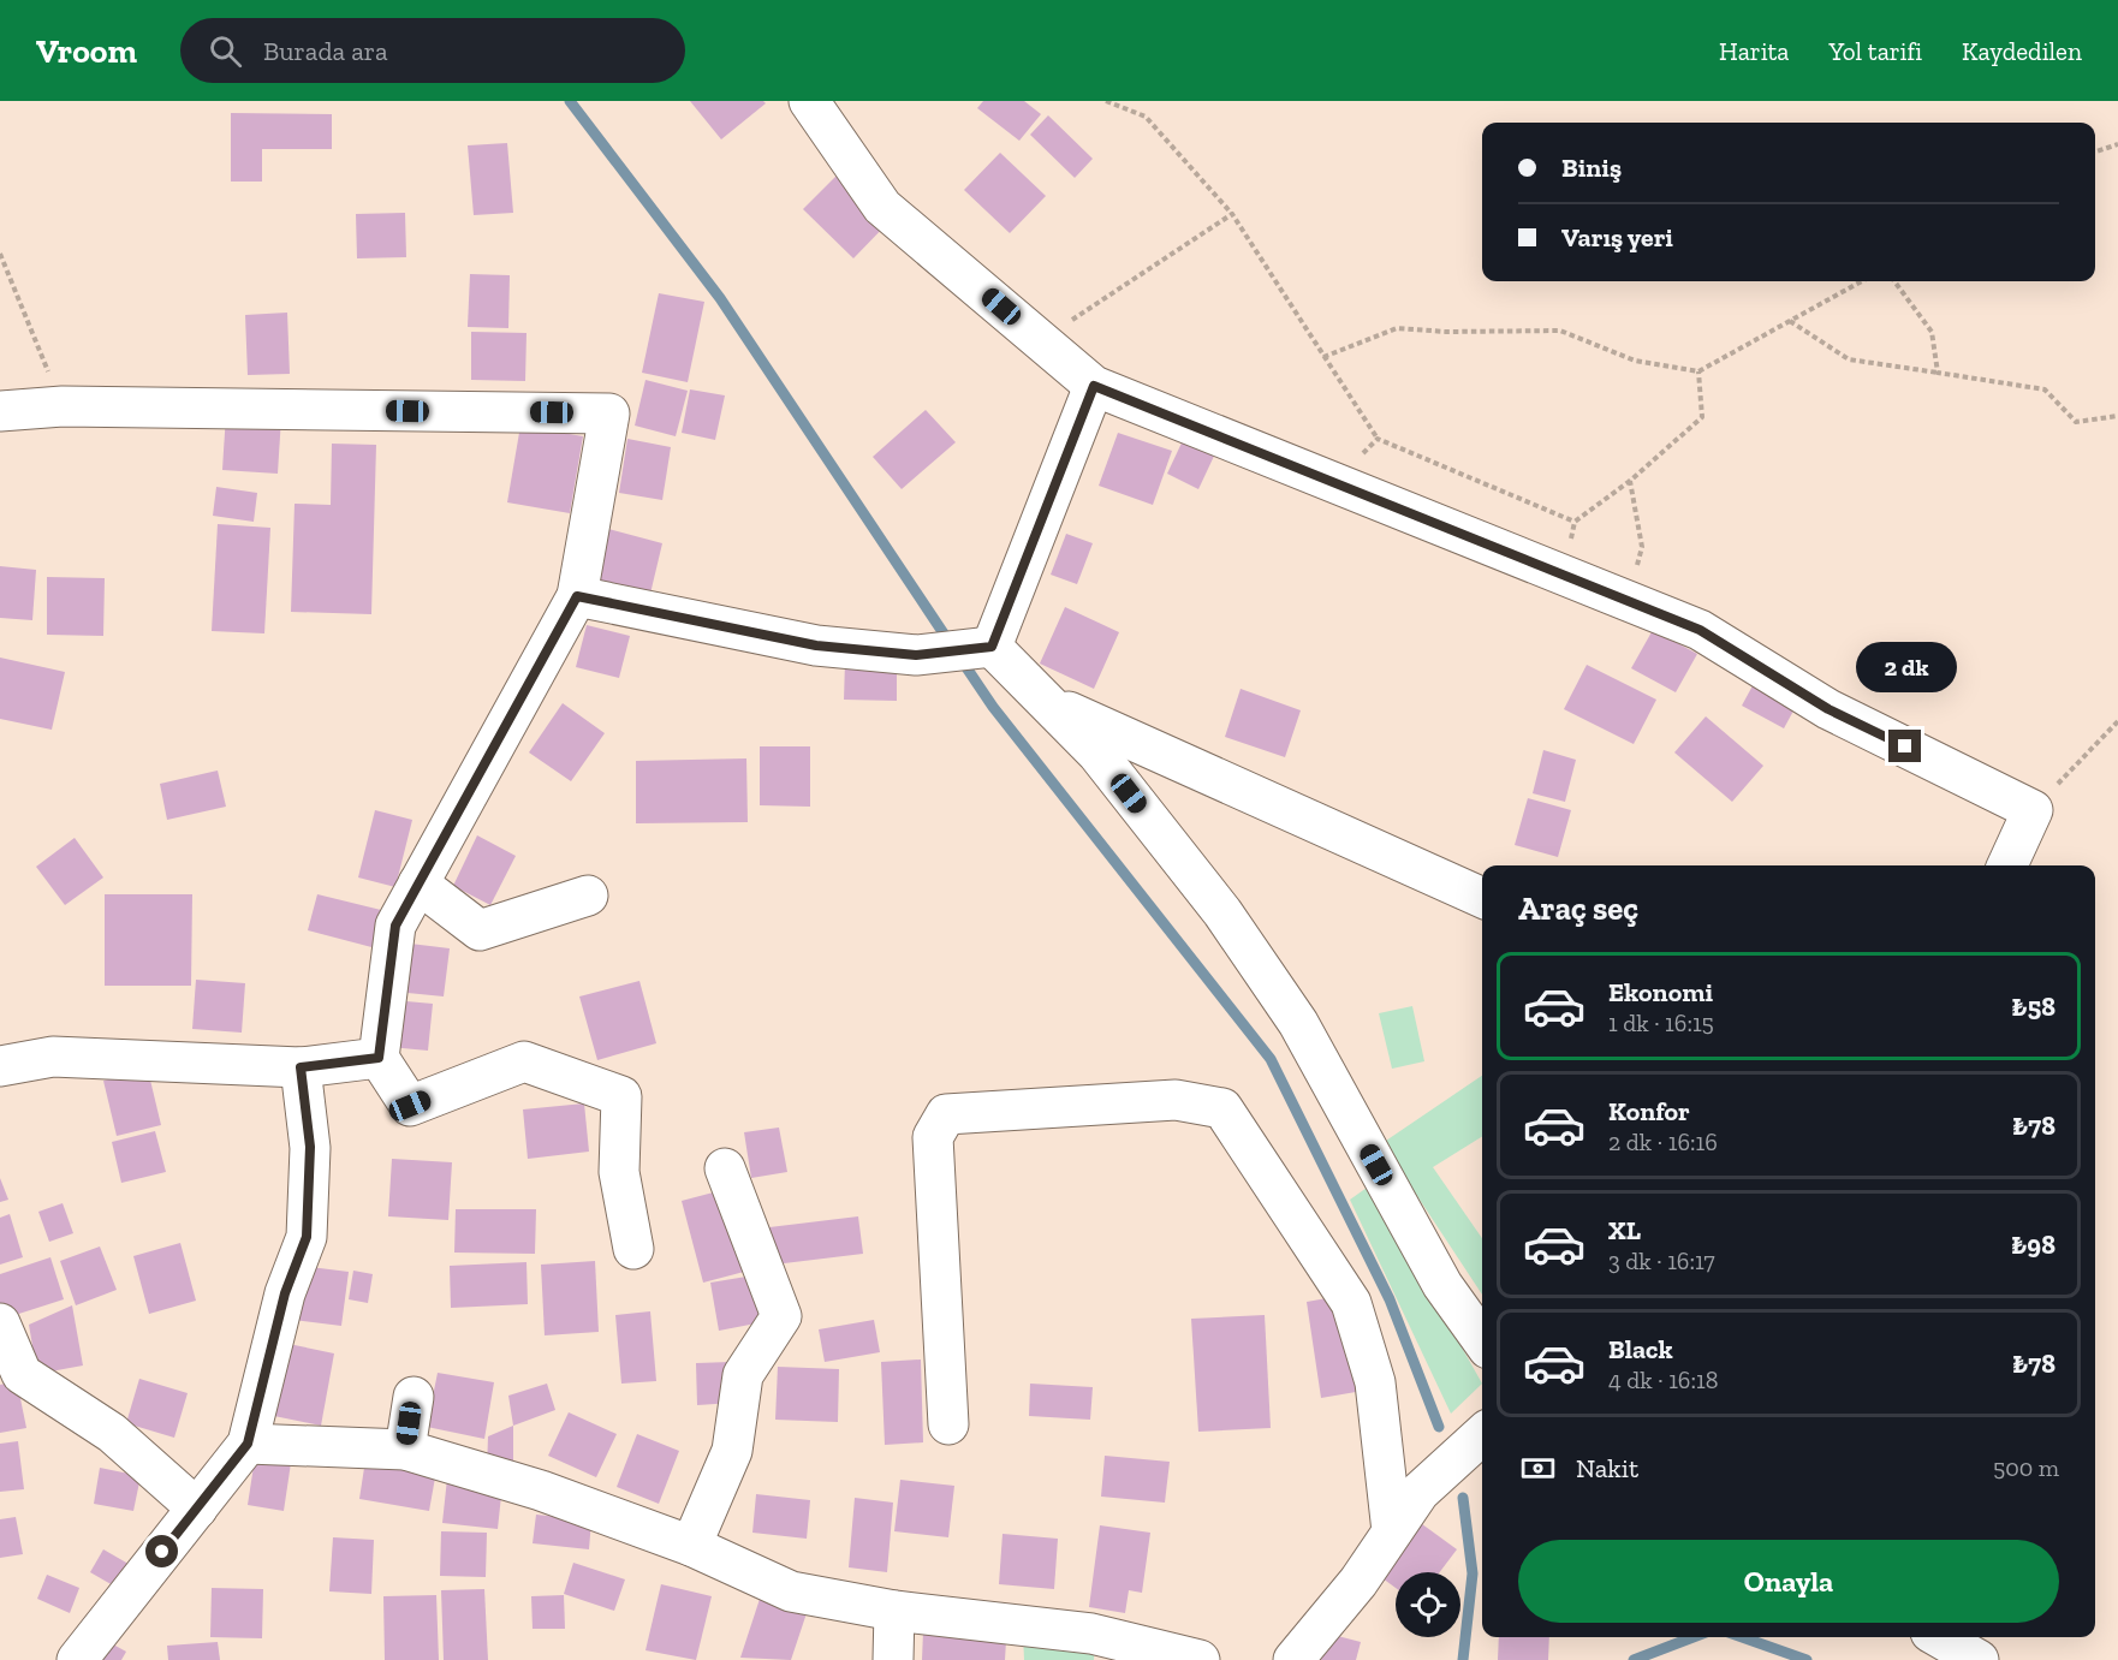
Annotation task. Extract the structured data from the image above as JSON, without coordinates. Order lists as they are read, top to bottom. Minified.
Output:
{"page":{"header":"Vroom","search":"Burada ara","nav":["Harita","Yol tarifi","Kaydedilen"],"banner":["Biniş","Varış yeri"],"bubble":"2 dk","heading":"Araç seç","list":[{"name":"Ekonomi","note":"1 dk · 16:15","value":"₺58"},{"name":"Konfor","note":"2 dk · 16:16","value":"₺78"},{"name":"XL","note":"3 dk · 16:17","value":"₺98"},{"name":"Black","note":"4 dk · 16:18","value":"₺78"}],"pay":["Nakit","500 m"],"buttons":"Onayla"}}
